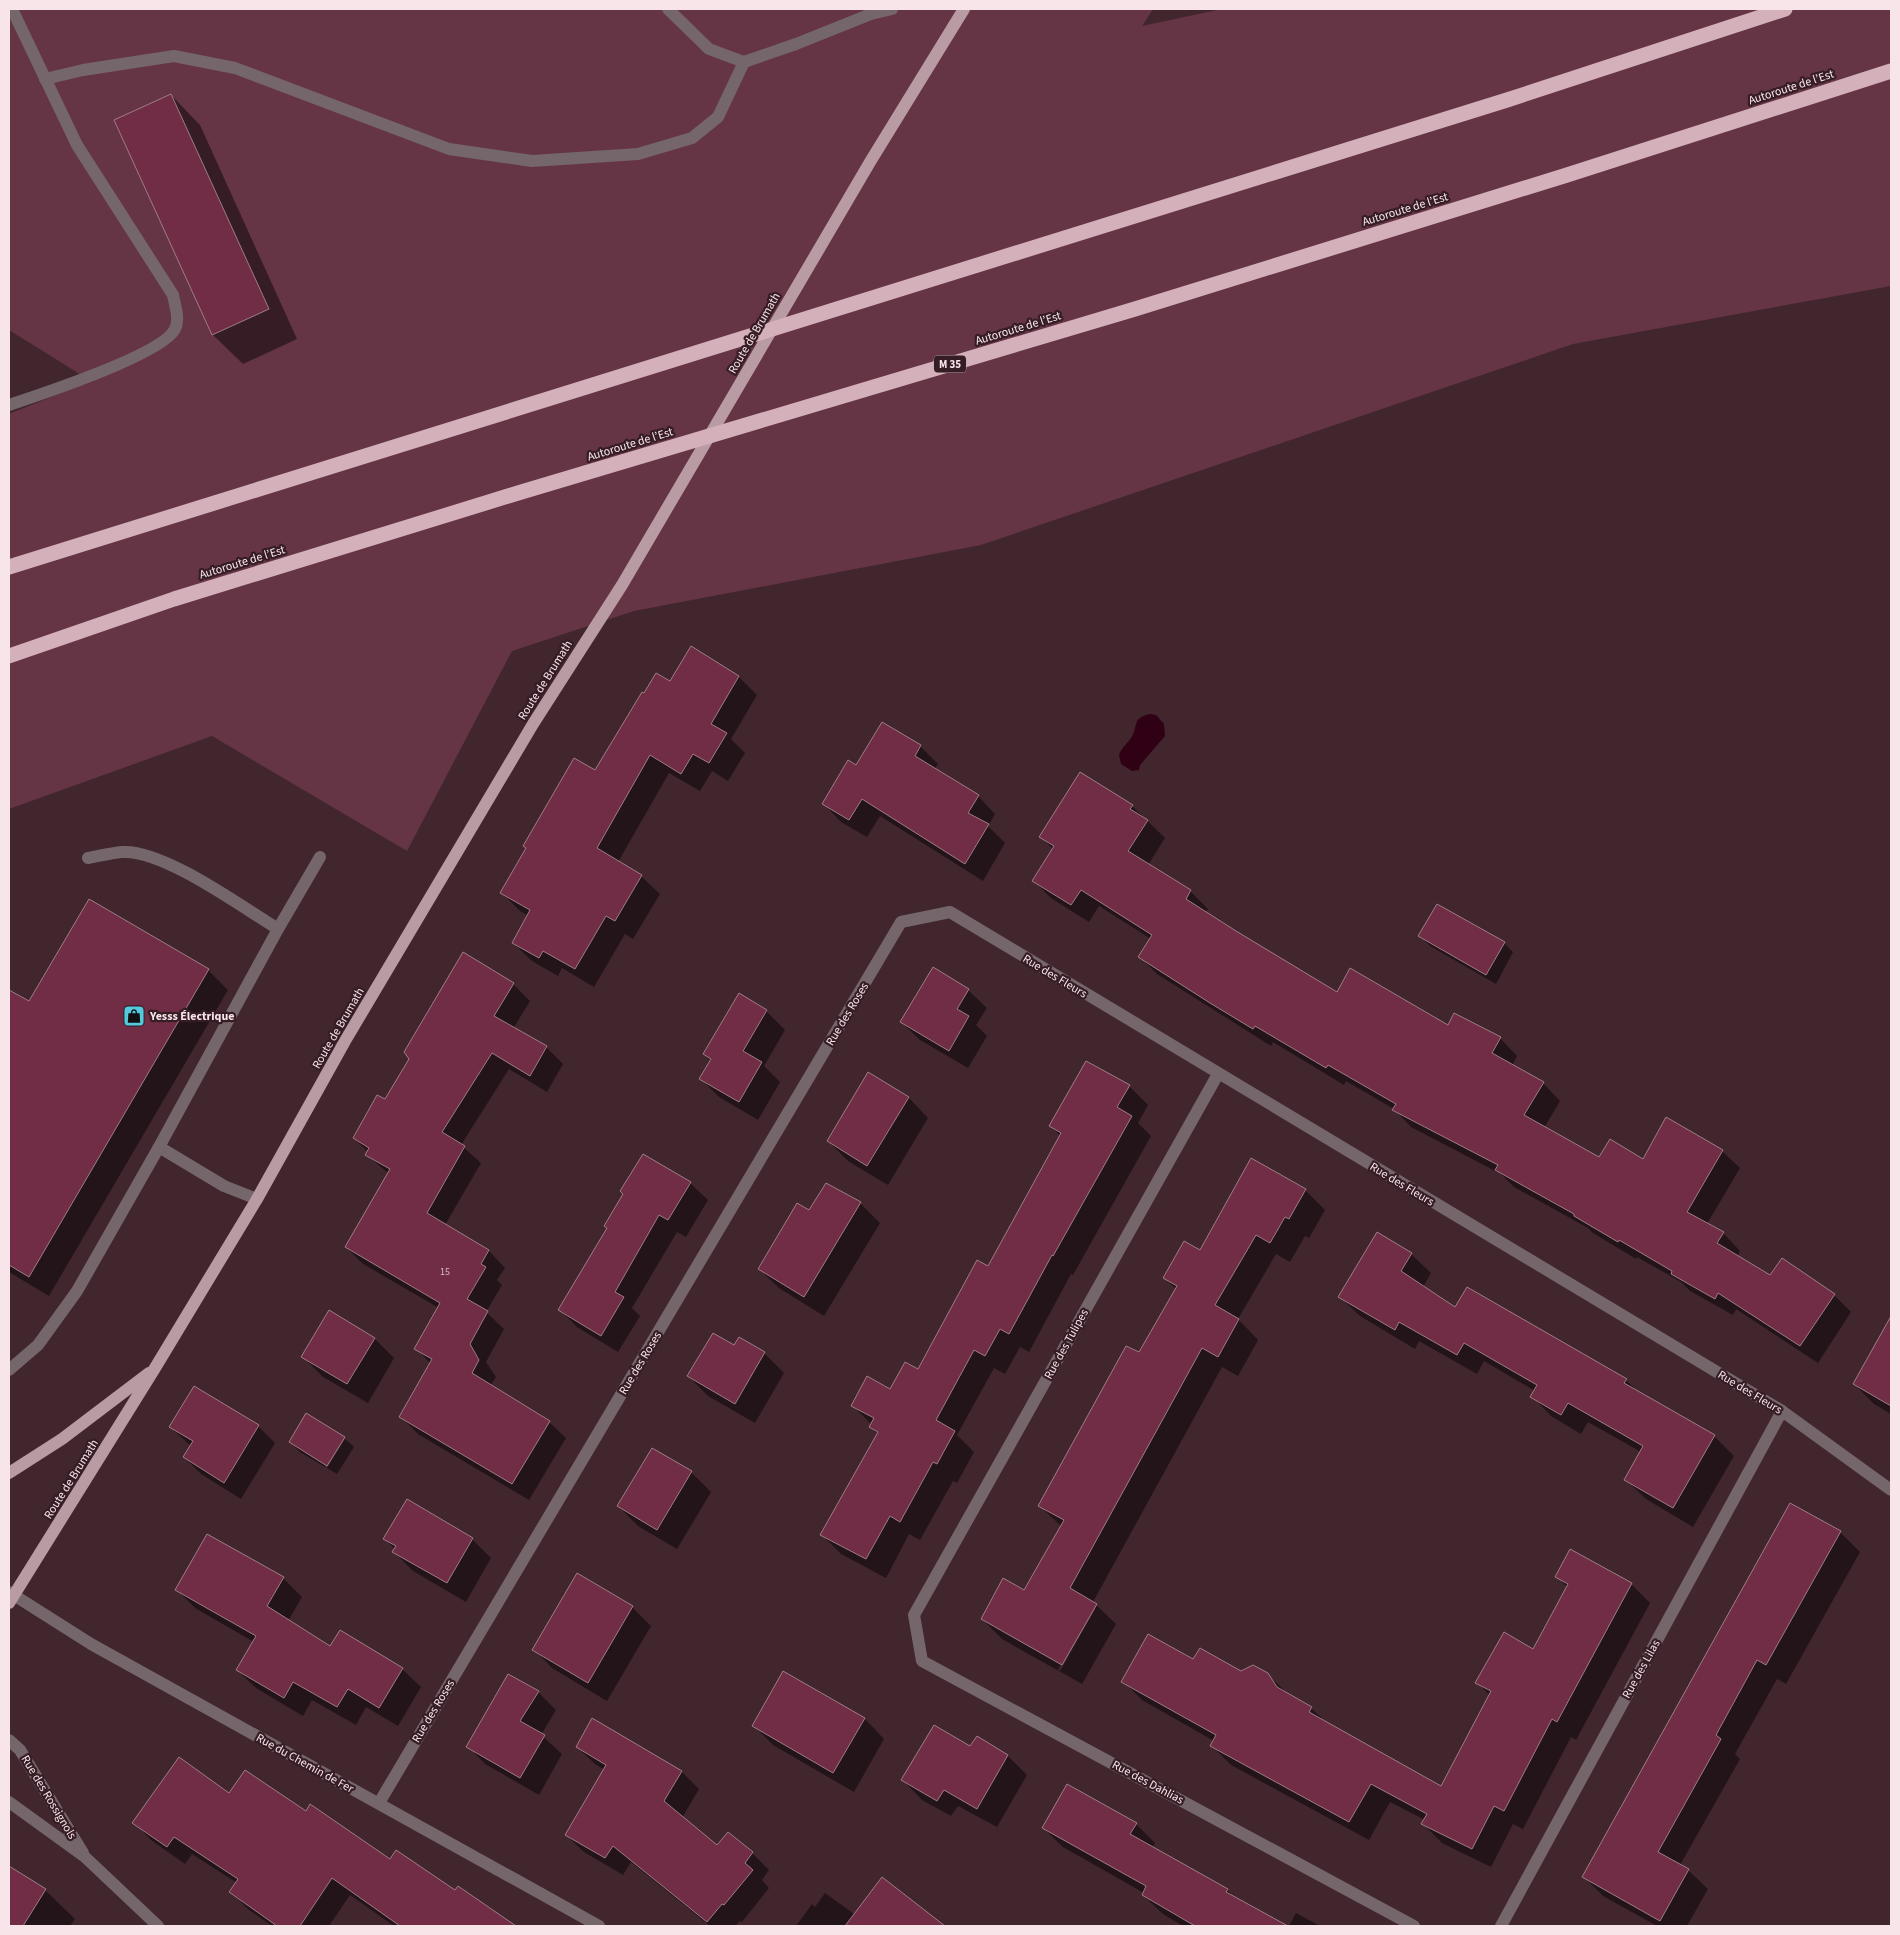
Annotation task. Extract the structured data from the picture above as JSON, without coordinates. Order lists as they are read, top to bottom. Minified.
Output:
{"streets":{"highway":["Autoroute de l’Est","M 35"],"main road":["Route de Brumath"],"street":["Rue des Fleurs","Rue des Roses","Rue des Tulipes","Rue des Lilas","Rue du Chemin de Fer","Rue des Dahlias","Rue des Rossignols"]},"crossings":[["Route de Brumath","Rue du Chemin de Fer"],["Rue des Fleurs","Rue des Roses"],["Rue des Fleurs","Rue des Tulipes"],["Rue des Fleurs","Rue des Lilas"],["Rue des Roses","Rue du Chemin de Fer"],["Rue des Tulipes","Rue des Dahlias"]],"places":{"shop":["Yesss Électrique"]},"house_numbers":["15"]}
